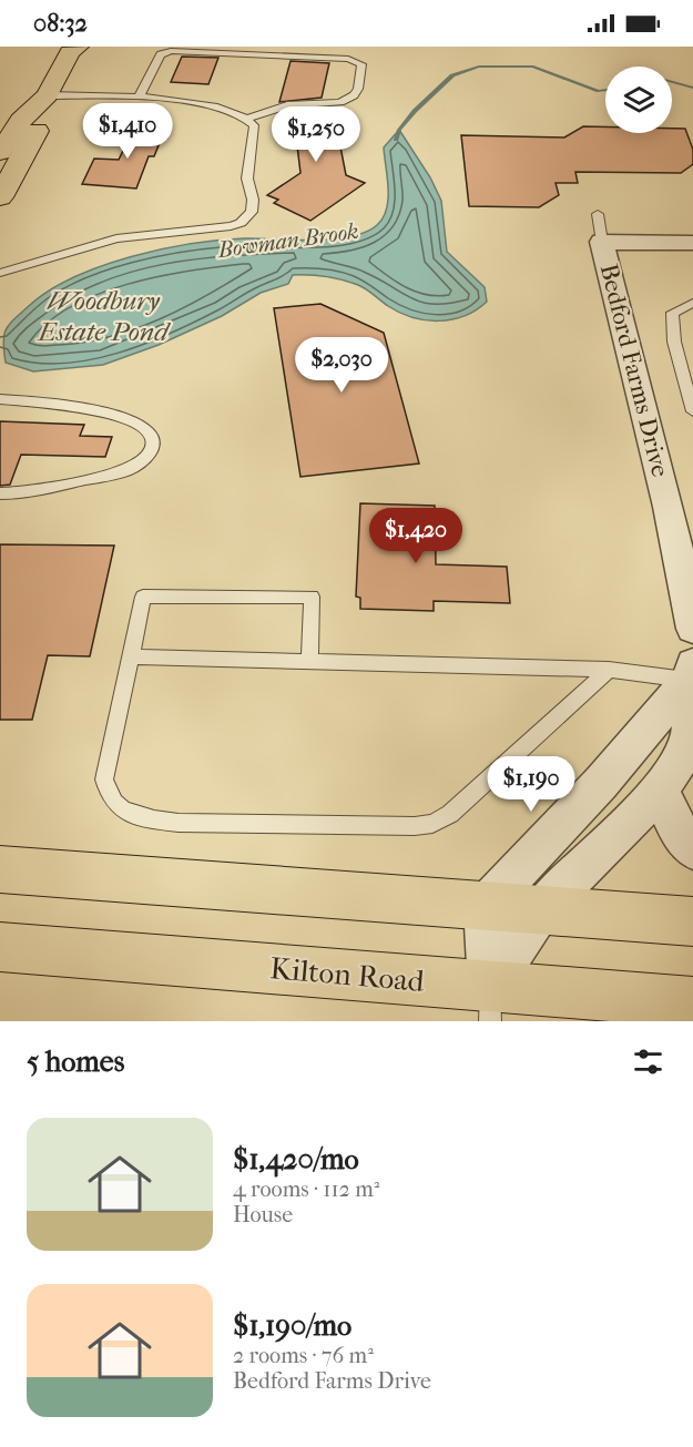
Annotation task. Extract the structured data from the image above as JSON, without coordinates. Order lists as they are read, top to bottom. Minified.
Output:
{"streets":{"main road":["Kilton Road"],"street":["Bedford Farms Drive"]},"water":["Bowman Brook","Woodbury Estate Pond"],"page":{"status":"08:32","price":["$1,410","$1,250","$2,030","$1,420","$1,190"],"heading":"5 homes","list":[{"name":"$1,420/mo","note":"4 rooms · 112 m² · House"},{"name":"$1,190/mo","note":"2 rooms · 76 m² · Bedford Farms Drive"}]}}
